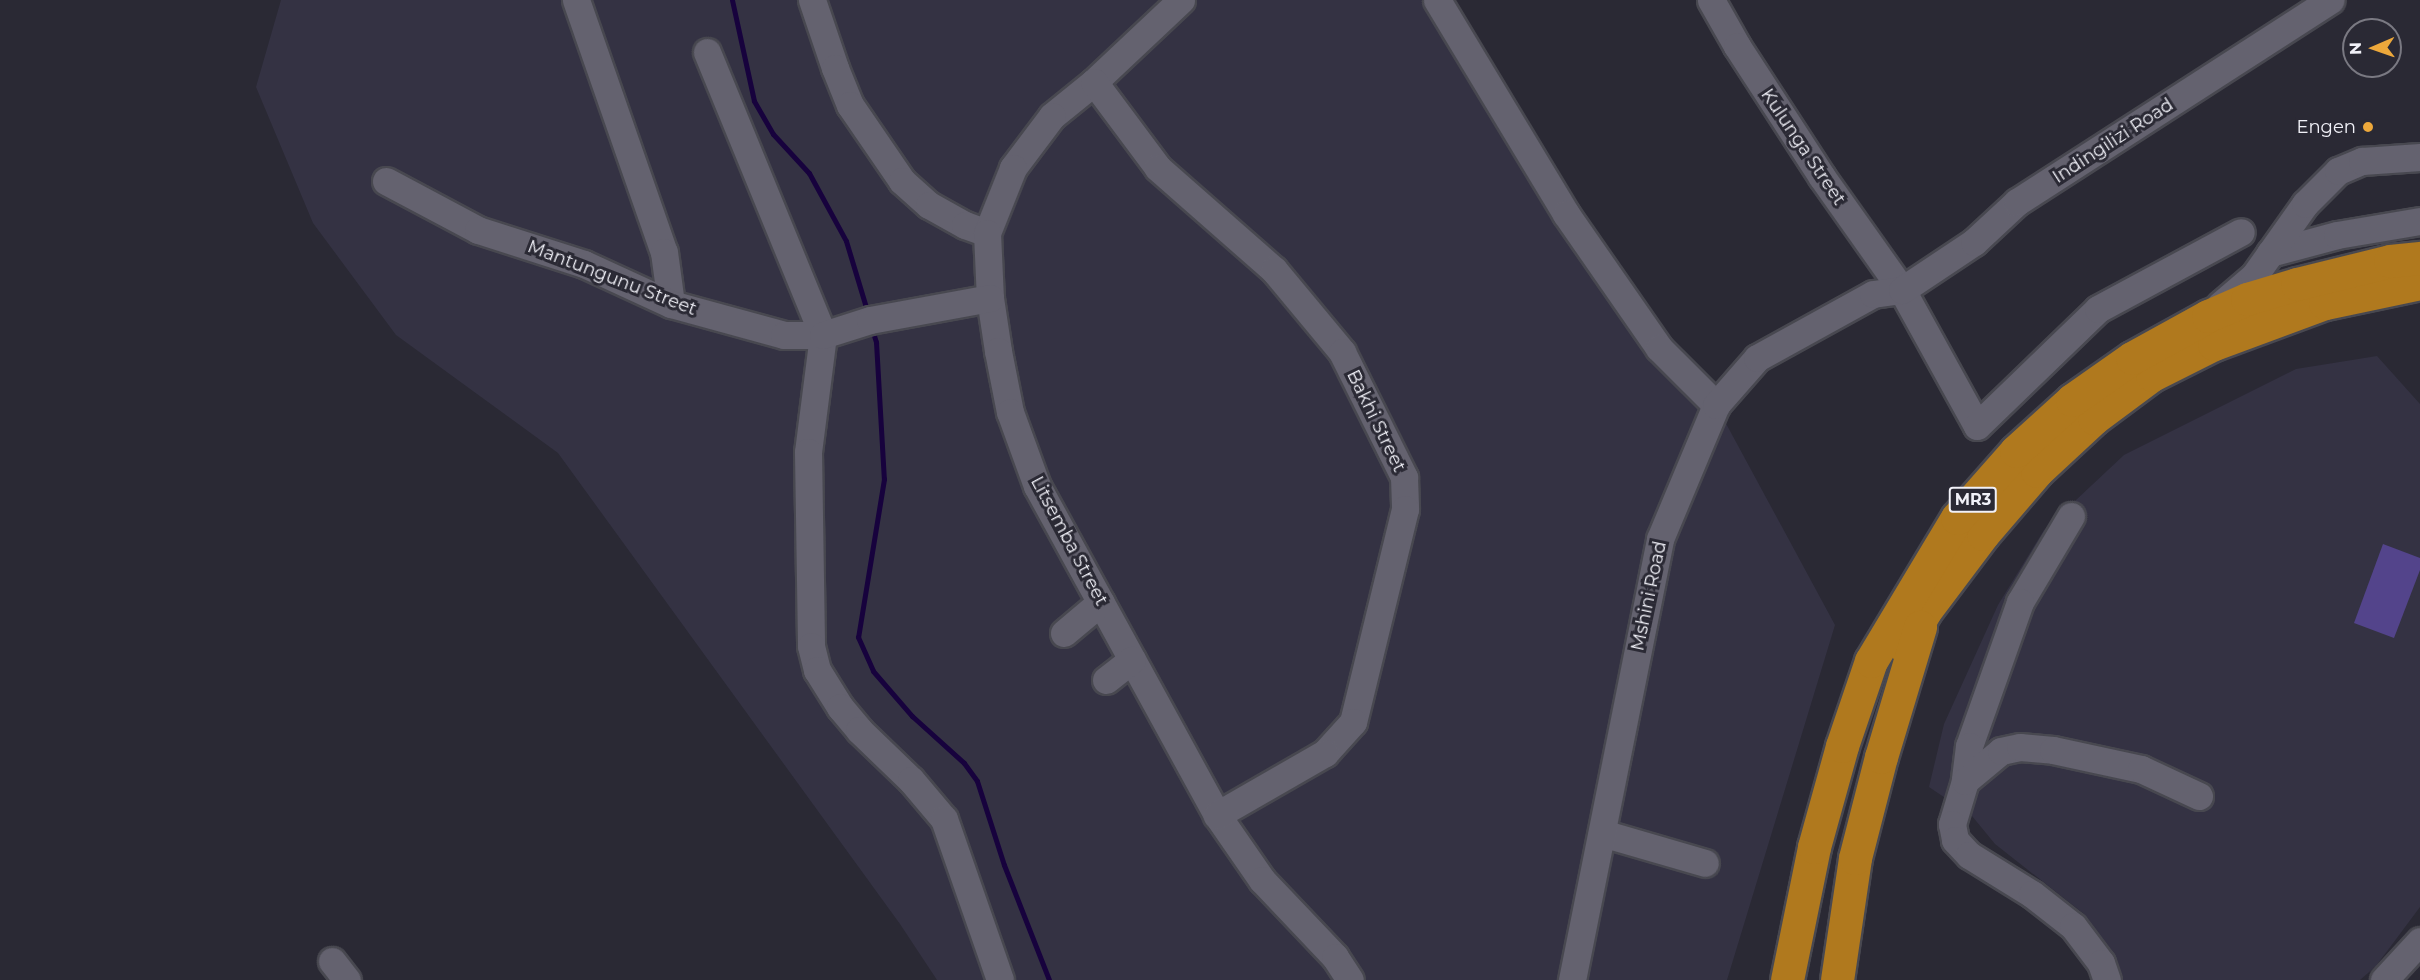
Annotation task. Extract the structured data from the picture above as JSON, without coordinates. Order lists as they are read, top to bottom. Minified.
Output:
{"streets":{"highway":["MR3"],"street":["Indingilizi Road","Kulunga Street","Mantungunu Street","Bakhi Street","Litsemba Street","Mshini Road"]},"crossings":[["Indingilizi Road","Kulunga Street"],["Indingilizi Road","Mshini Road"],["Kulunga Street","Mshini Road"],["Mantungunu Street","Litsemba Street"],["Bakhi Street","Litsemba Street"]],"places":["Engen"],"north":"left"}
